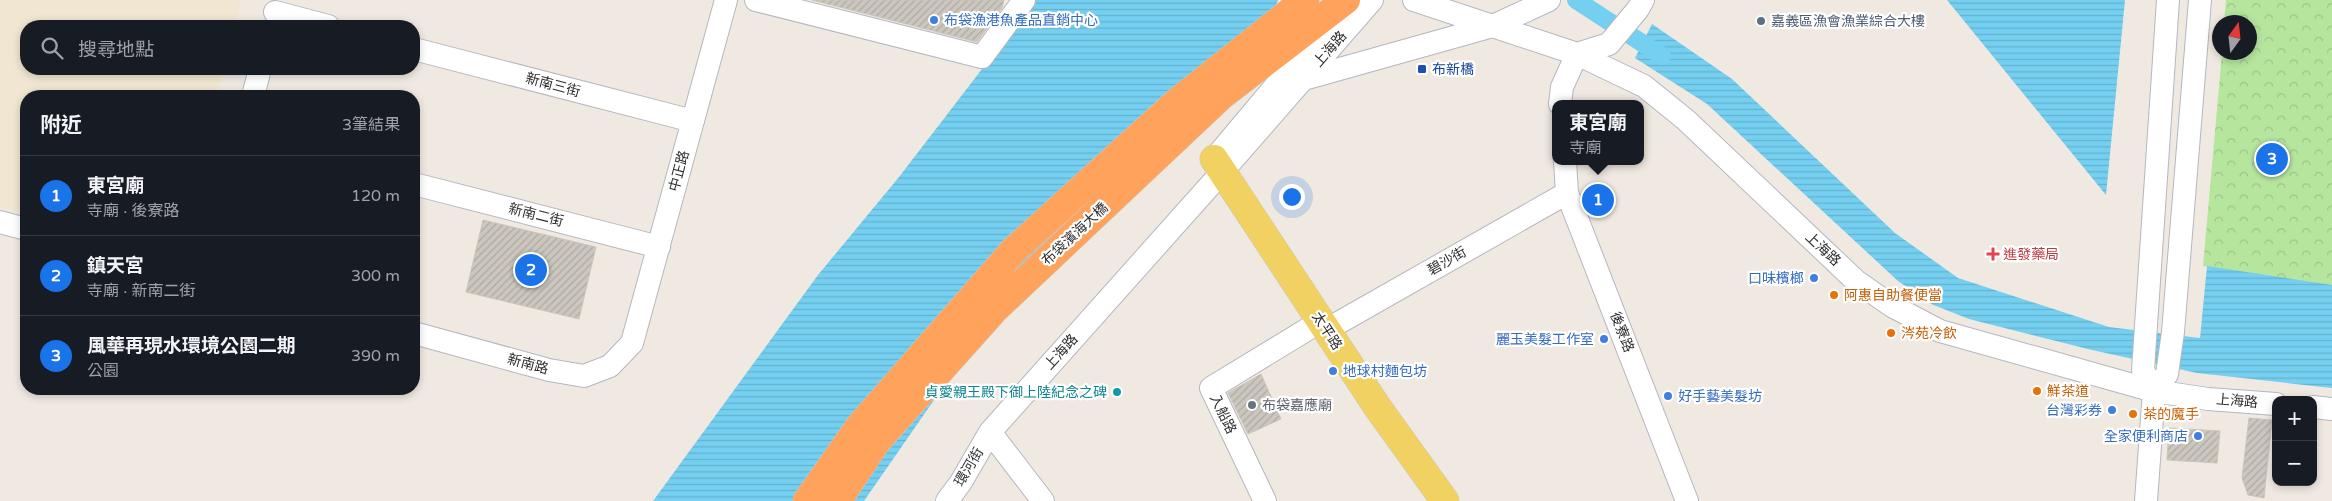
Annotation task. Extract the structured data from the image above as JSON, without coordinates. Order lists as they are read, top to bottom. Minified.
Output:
{"streets":{"highway":["布袋濱海大橋"],"main road":["太平路"],"street":["上海路","新南三街","中正路","新南二街","碧沙街","後寮路","新南路","入船路","環河街"]},"crossings":[["上海路","太平路"],["上海路","環河街"],["新南三街","中正路"],["中正路","新南二街"],["中正路","新南路"],["碧沙街","太平路"],["碧沙街","後寮路"],["碧沙街","入船路"],["太平路","入船路"]],"places":{"other":["布袋漁港魚產品直銷中心","嘉義區漁會漁業綜合大樓","口味檳榔","阿惠自助餐便當","涔苑冷飲","麗玉美髮工作室","地球村麵包坊","鮮茶道","貞愛親王殿下御上陸紀念之碑","好手藝美髮坊","布袋嘉應廟","台灣彩券","茶的魔手","全家便利商店"],"transit":["布新橋"],"health":["進發藥局"]},"north":"top","page":{"search":"搜尋地點","heading":["附近","3筆結果"],"popup":["東宮廟","寺廟"],"pins":["3","1","2"],"list":[{"mark":"1","name":"東宮廟","note":"寺廟 · 後寮路","value":"120 m"},{"mark":"2","name":"鎮天宮","note":"寺廟 · 新南二街","value":"300 m"},{"mark":"3","name":"風華再現水環境公園二期","note":"公園","value":"390 m"}],"map_buttons":["+","−"]}}
